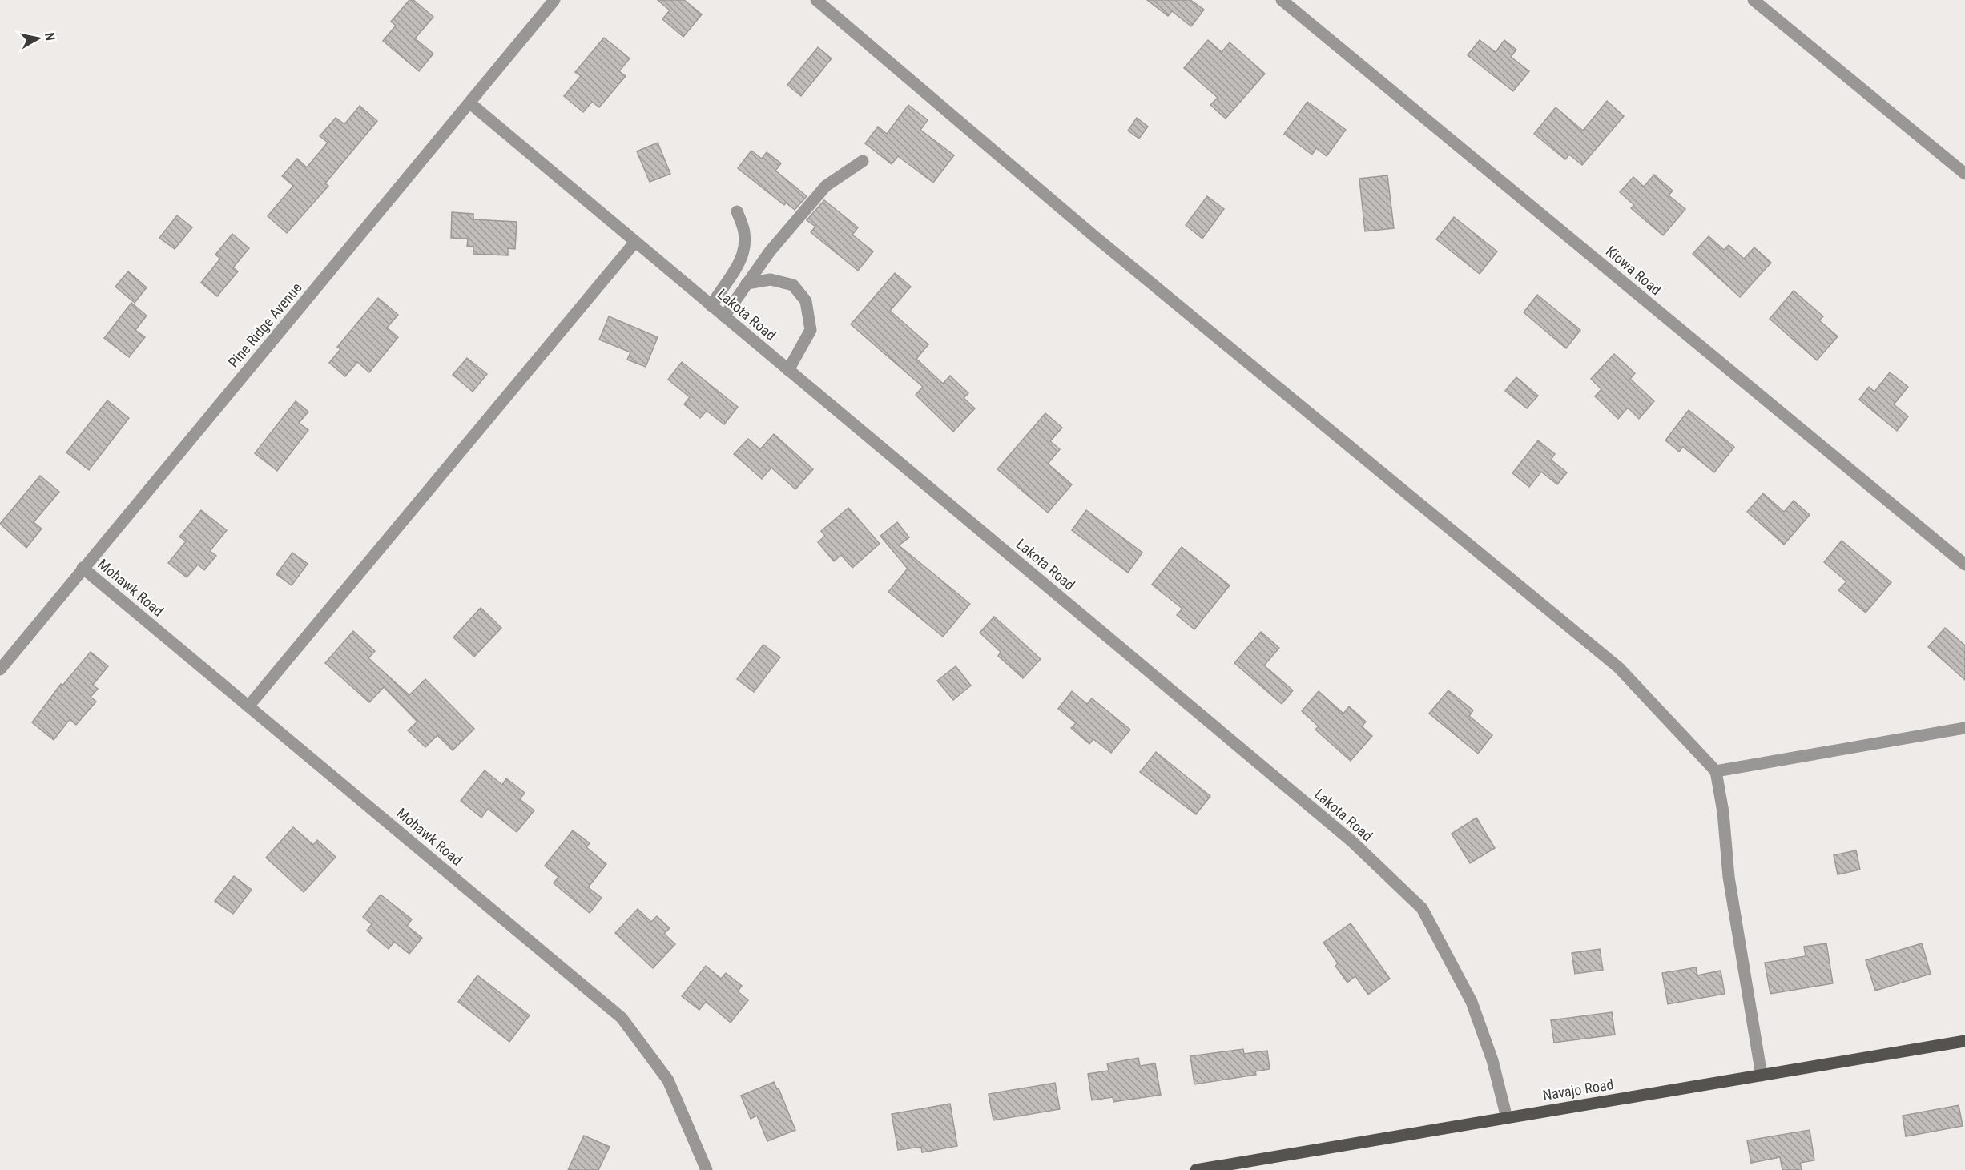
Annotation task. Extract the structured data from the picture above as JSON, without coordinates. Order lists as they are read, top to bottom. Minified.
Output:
{"streets":{"main road":["Navajo Road"],"street":["Kiowa Road","Lakota Road","Pine Ridge Avenue","Mohawk Road"]},"crossings":[["Lakota Road","Pine Ridge Avenue"],["Lakota Road","Navajo Road"],["Pine Ridge Avenue","Mohawk Road"]],"north":"right"}
